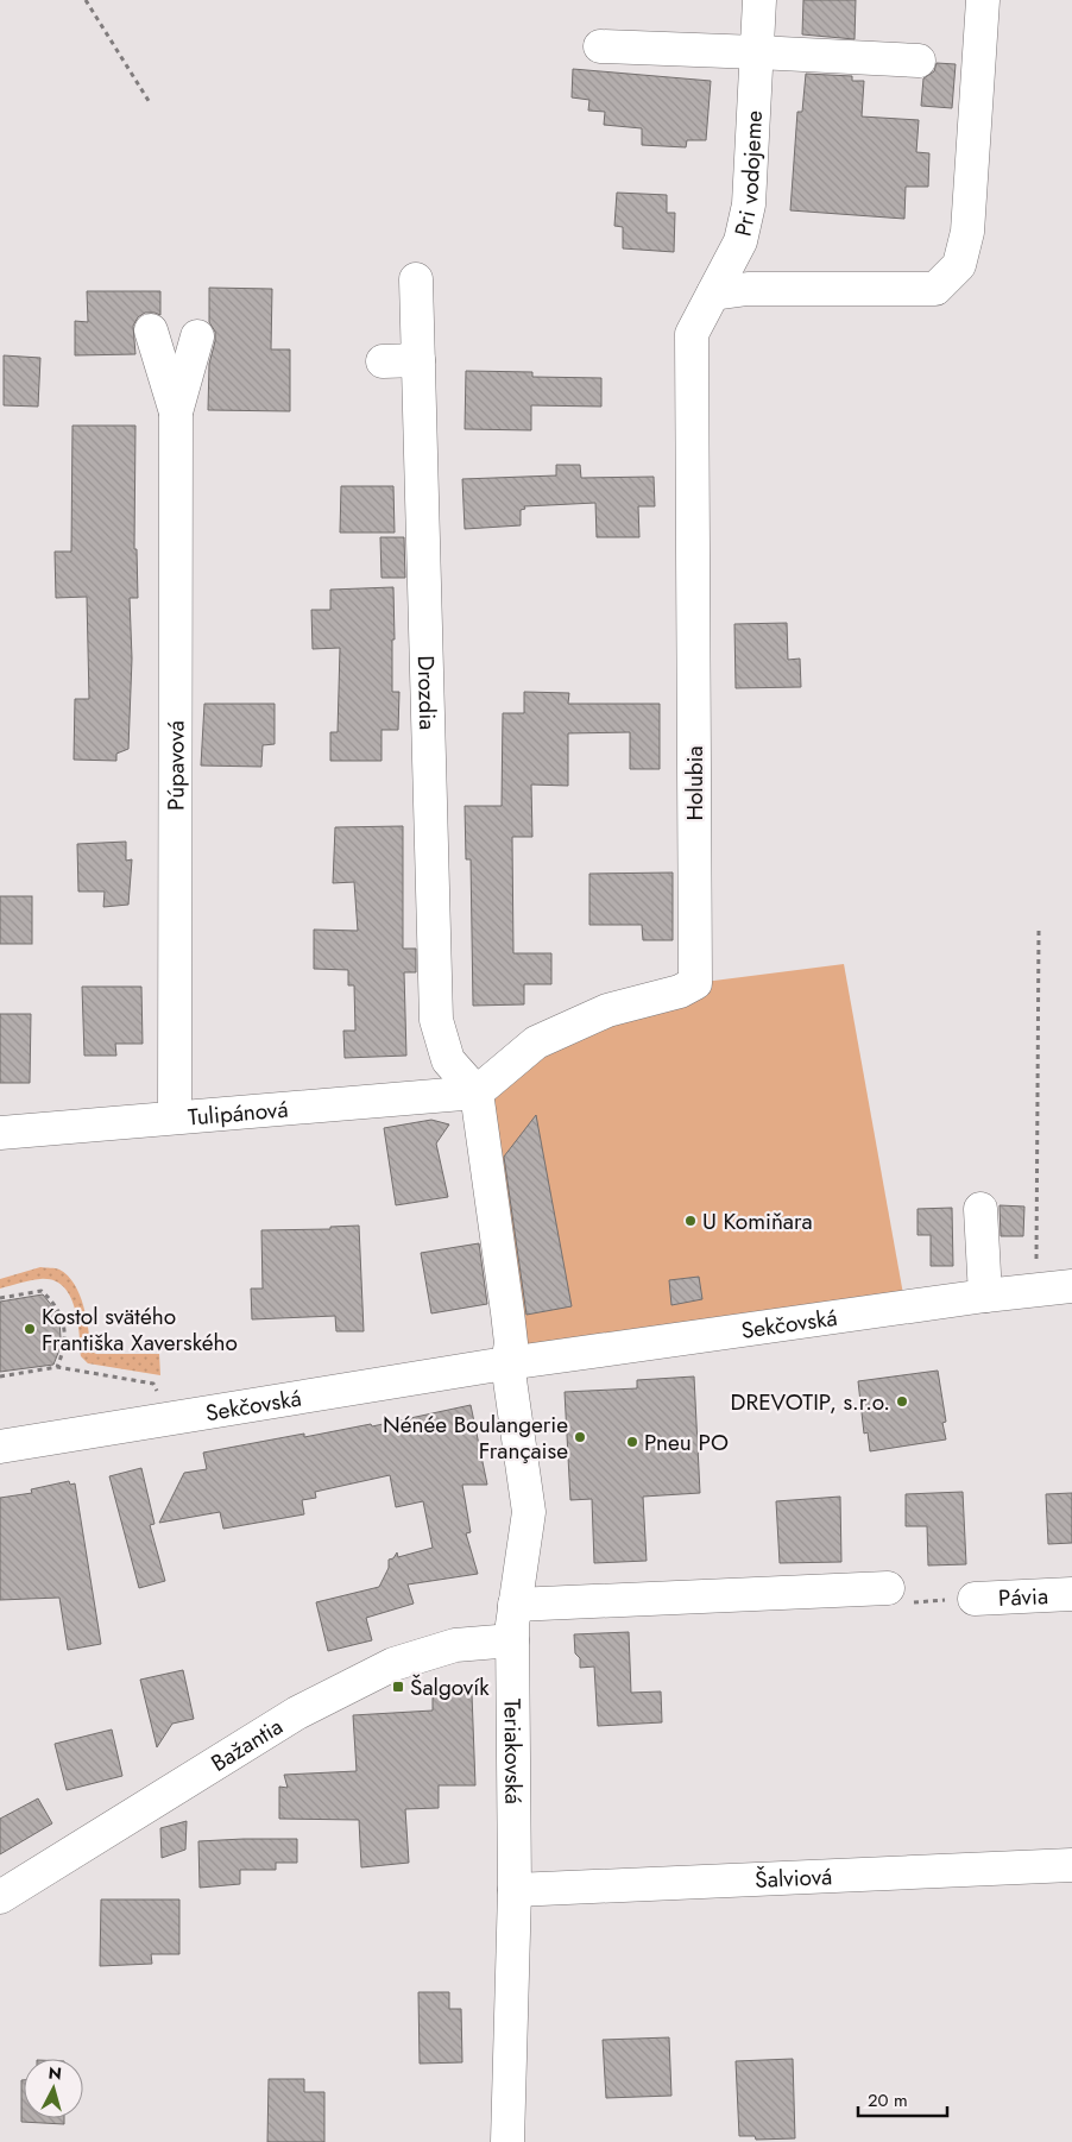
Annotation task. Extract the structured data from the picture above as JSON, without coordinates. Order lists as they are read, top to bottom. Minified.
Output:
{"streets":{"street":["Pri vodojeme","Drozdia","Púpavová","Holubia","Tulipánová","Sekčovská","Pávia","Bažantia","Teriakovská","Šalviová"]},"crossings":[["Pri vodojeme","Holubia"],["Drozdia","Holubia"],["Drozdia","Tulipánová"],["Púpavová","Tulipánová"],["Holubia","Tulipánová"],["Sekčovská","Teriakovská"],["Bažantia","Teriakovská"],["Teriakovská","Šalviová"]],"places":{"other":["U Komiňara","Kostol svätého Františka Xaverského","DREVOTIP, s.r.o.","Nénée Boulangerie Française","Pneu PO"],"transit":["Šalgovík"]},"scale_bar":"20 m","north":"top"}
